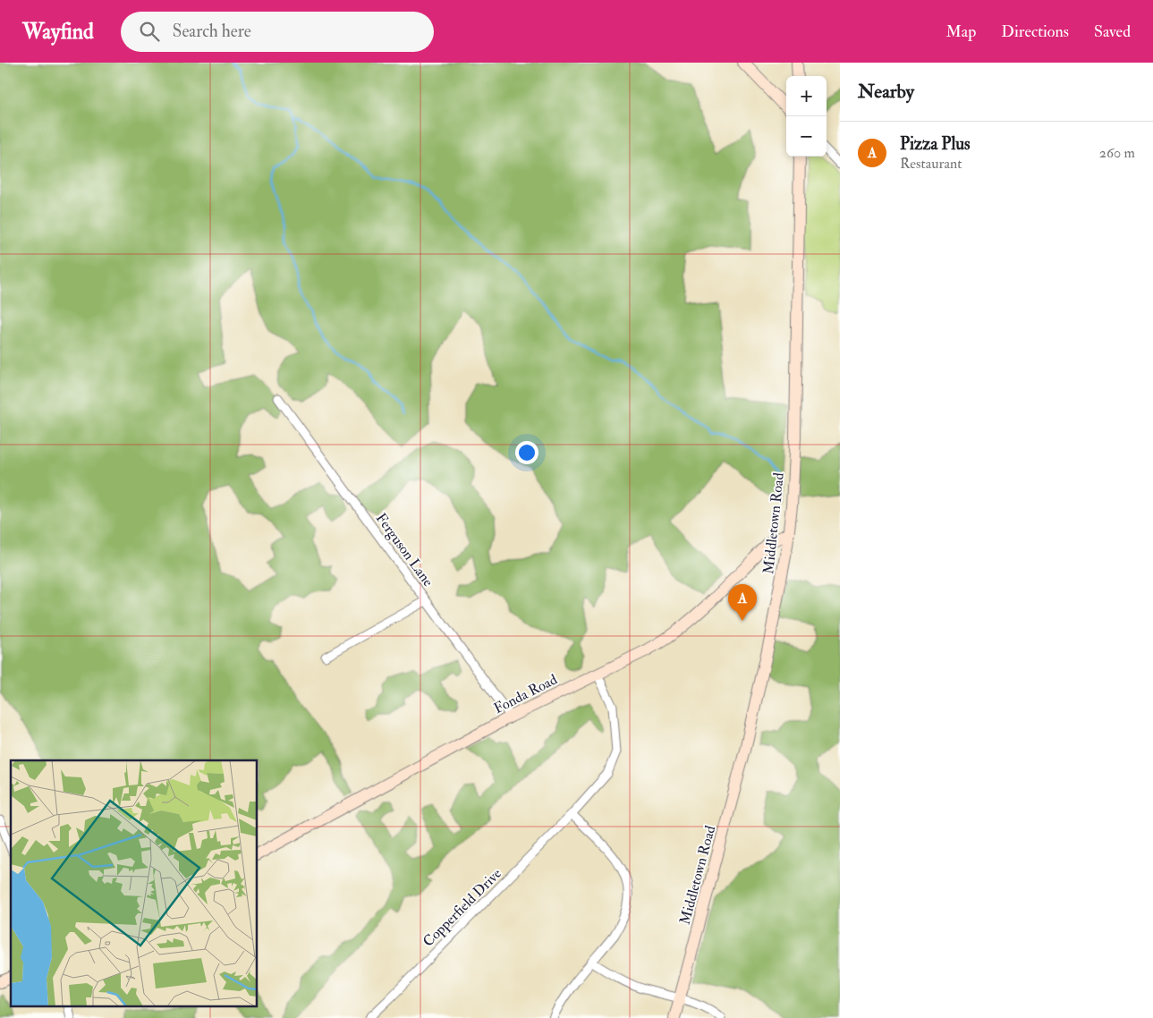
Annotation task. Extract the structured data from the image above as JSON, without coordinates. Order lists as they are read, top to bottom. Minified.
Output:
{"streets":{"street":["Middletown Road","Ferguson Lane","Fonda Road","Copperfield Drive"]},"crossings":[["Middletown Road","Fonda Road"],["Ferguson Lane","Fonda Road"],["Fonda Road","Copperfield Drive"]],"page":{"header":"Wayfind","search":"Search here","nav":["Map","Directions","Saved"],"heading":"Nearby","map_buttons":["+","−"],"list":[{"mark":"A","name":"Pizza Plus","note":"Restaurant","value":"260 m"}],"pins":"A"}}
